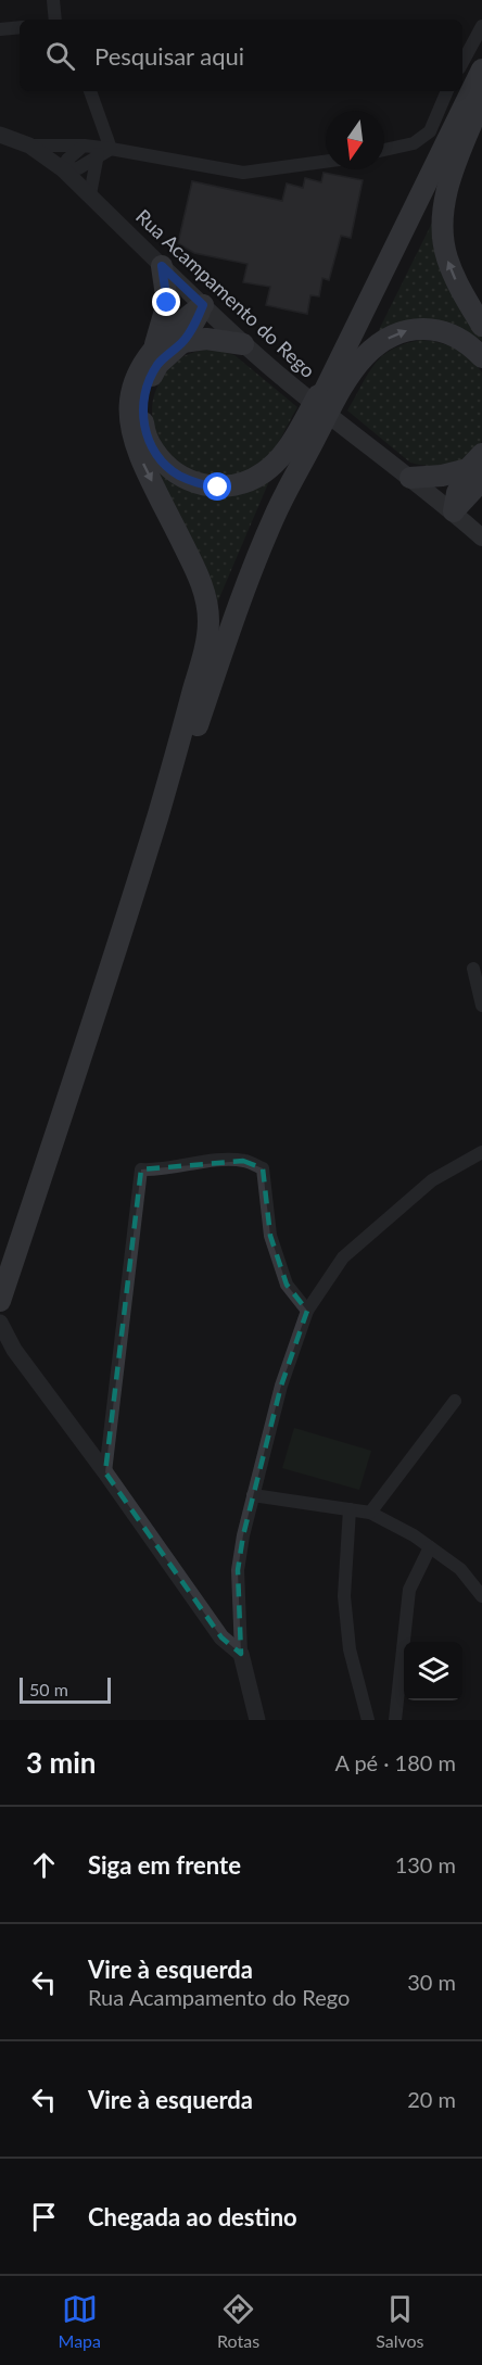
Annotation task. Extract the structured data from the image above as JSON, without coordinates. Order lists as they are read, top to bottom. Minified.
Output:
{"streets":{"main road":["Rua Acampamento do Rego"]},"scale_bar":"50 m","north":"bottom","page":{"search":"Pesquisar aqui","scale":"50 m","heading":["3 min","A pé · 180 m"],"list":[["Siga em frente","130 m"],["Vire à esquerda","Rua Acampamento do Rego","30 m"],["Vire à esquerda","20 m"],"Chegada ao destino"],"nav":["Mapa","Rotas","Salvos"]}}
